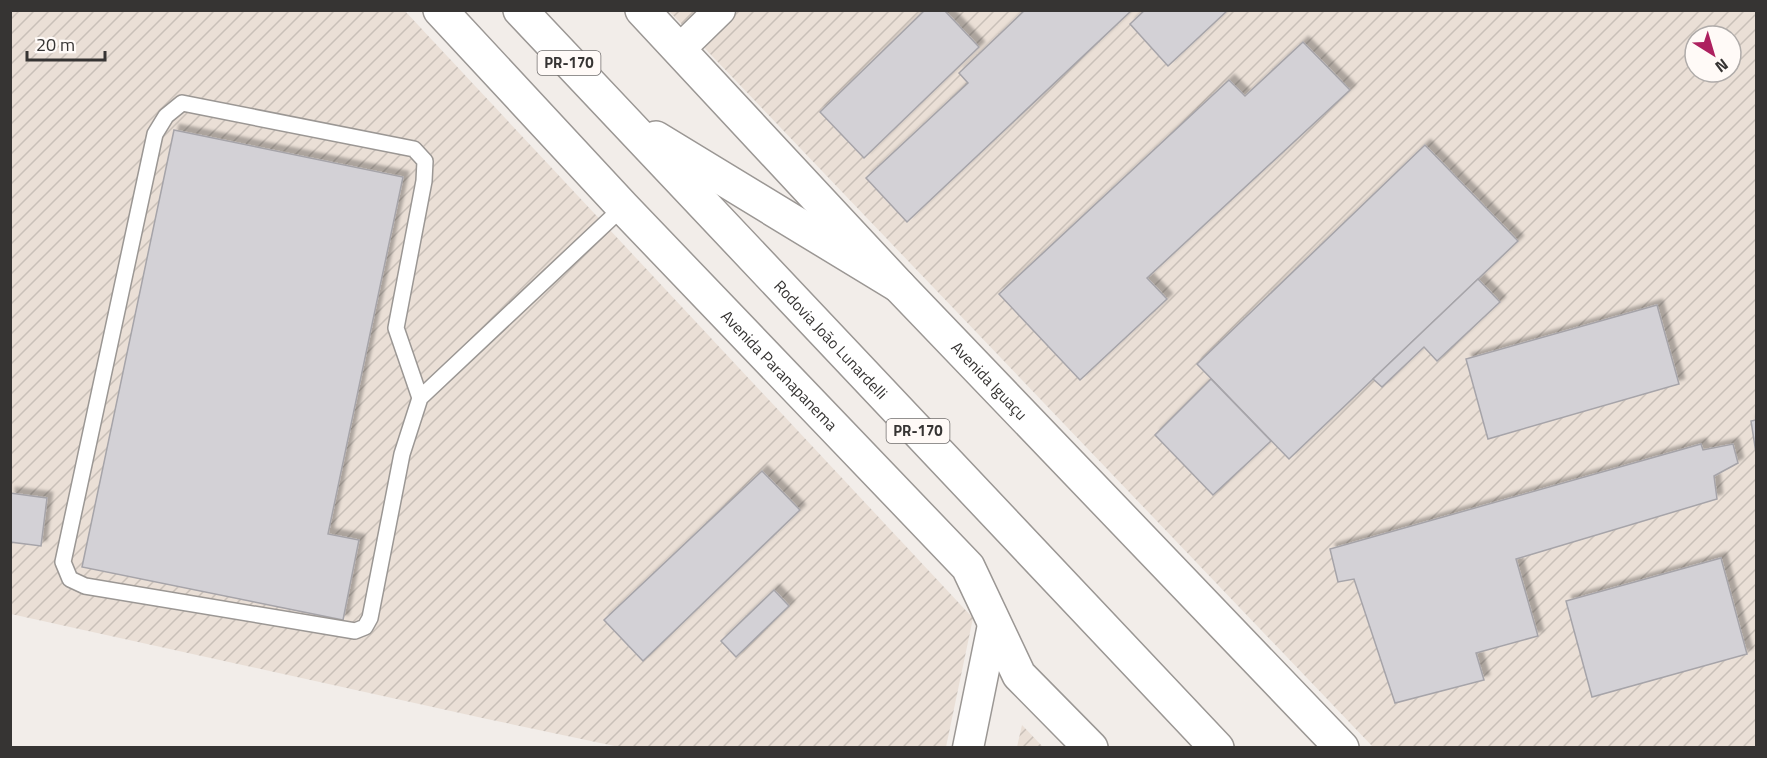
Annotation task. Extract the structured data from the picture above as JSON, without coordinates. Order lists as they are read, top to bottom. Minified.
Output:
{"streets":{"main road":["PR-170","Rodovia João Lunardelli","Avenida Paranapanema","Avenida Iguaçu"]},"scale_bar":"20 m","north":"bottom right"}
